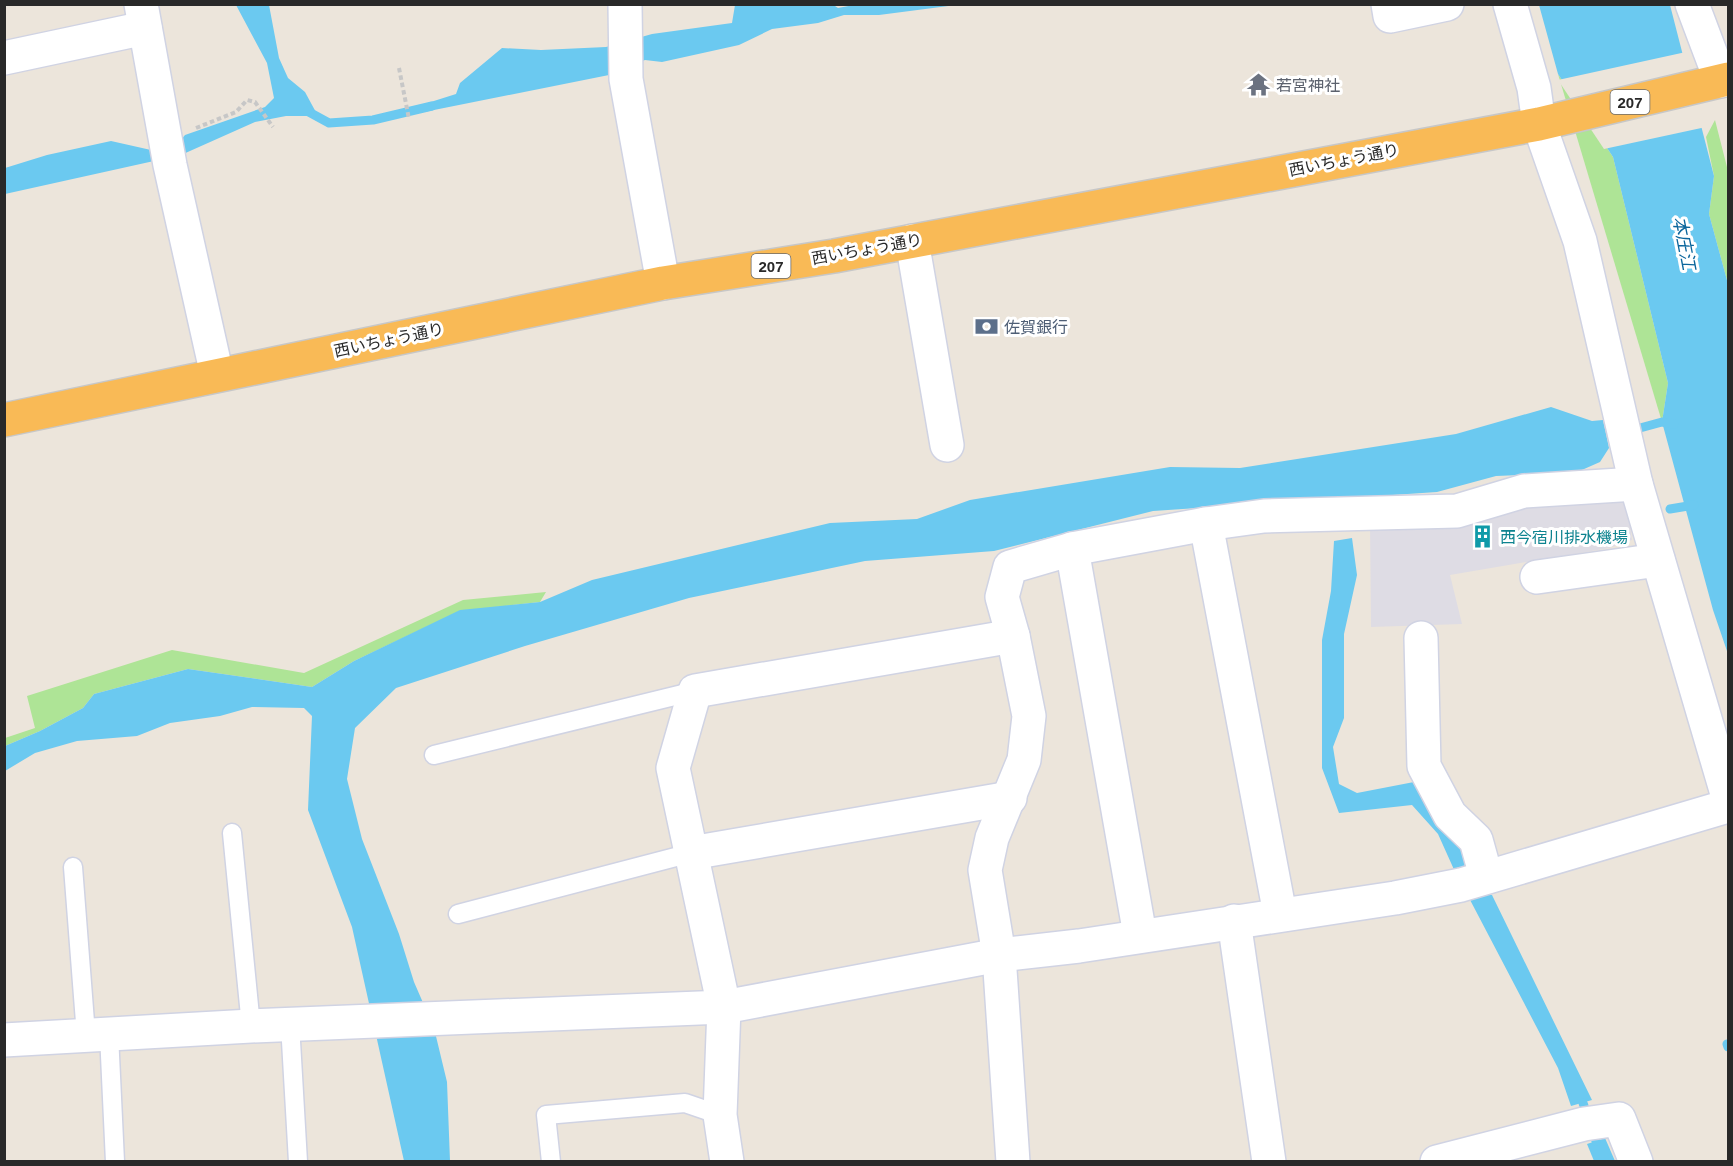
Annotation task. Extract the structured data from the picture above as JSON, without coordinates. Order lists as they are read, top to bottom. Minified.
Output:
{"streets":{"highway":["207","西いちょう通り"]},"water":["本庄江"],"places":{"temple":["若宮神社"],"bank":["佐賀銀行"],"building":["西今宿川排水機場"]}}
